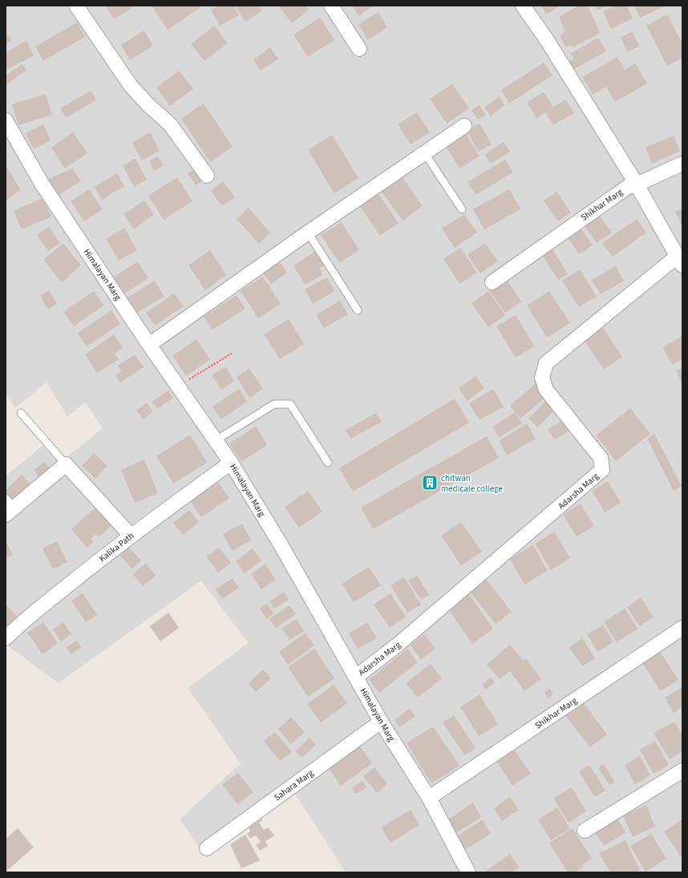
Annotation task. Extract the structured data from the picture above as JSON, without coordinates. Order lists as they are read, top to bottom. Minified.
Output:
{"streets":{"street":["Shikhar Marg","Himalayan Marg","Adarsha Marg","Kalika Path","Sahara Marg"]},"crossings":[["Shikhar Marg","Himalayan Marg"],["Himalayan Marg","Adarsha Marg"],["Himalayan Marg","Kalika Path"],["Himalayan Marg","Sahara Marg"]],"places":{"building":["chitwan medicale college"]}}
